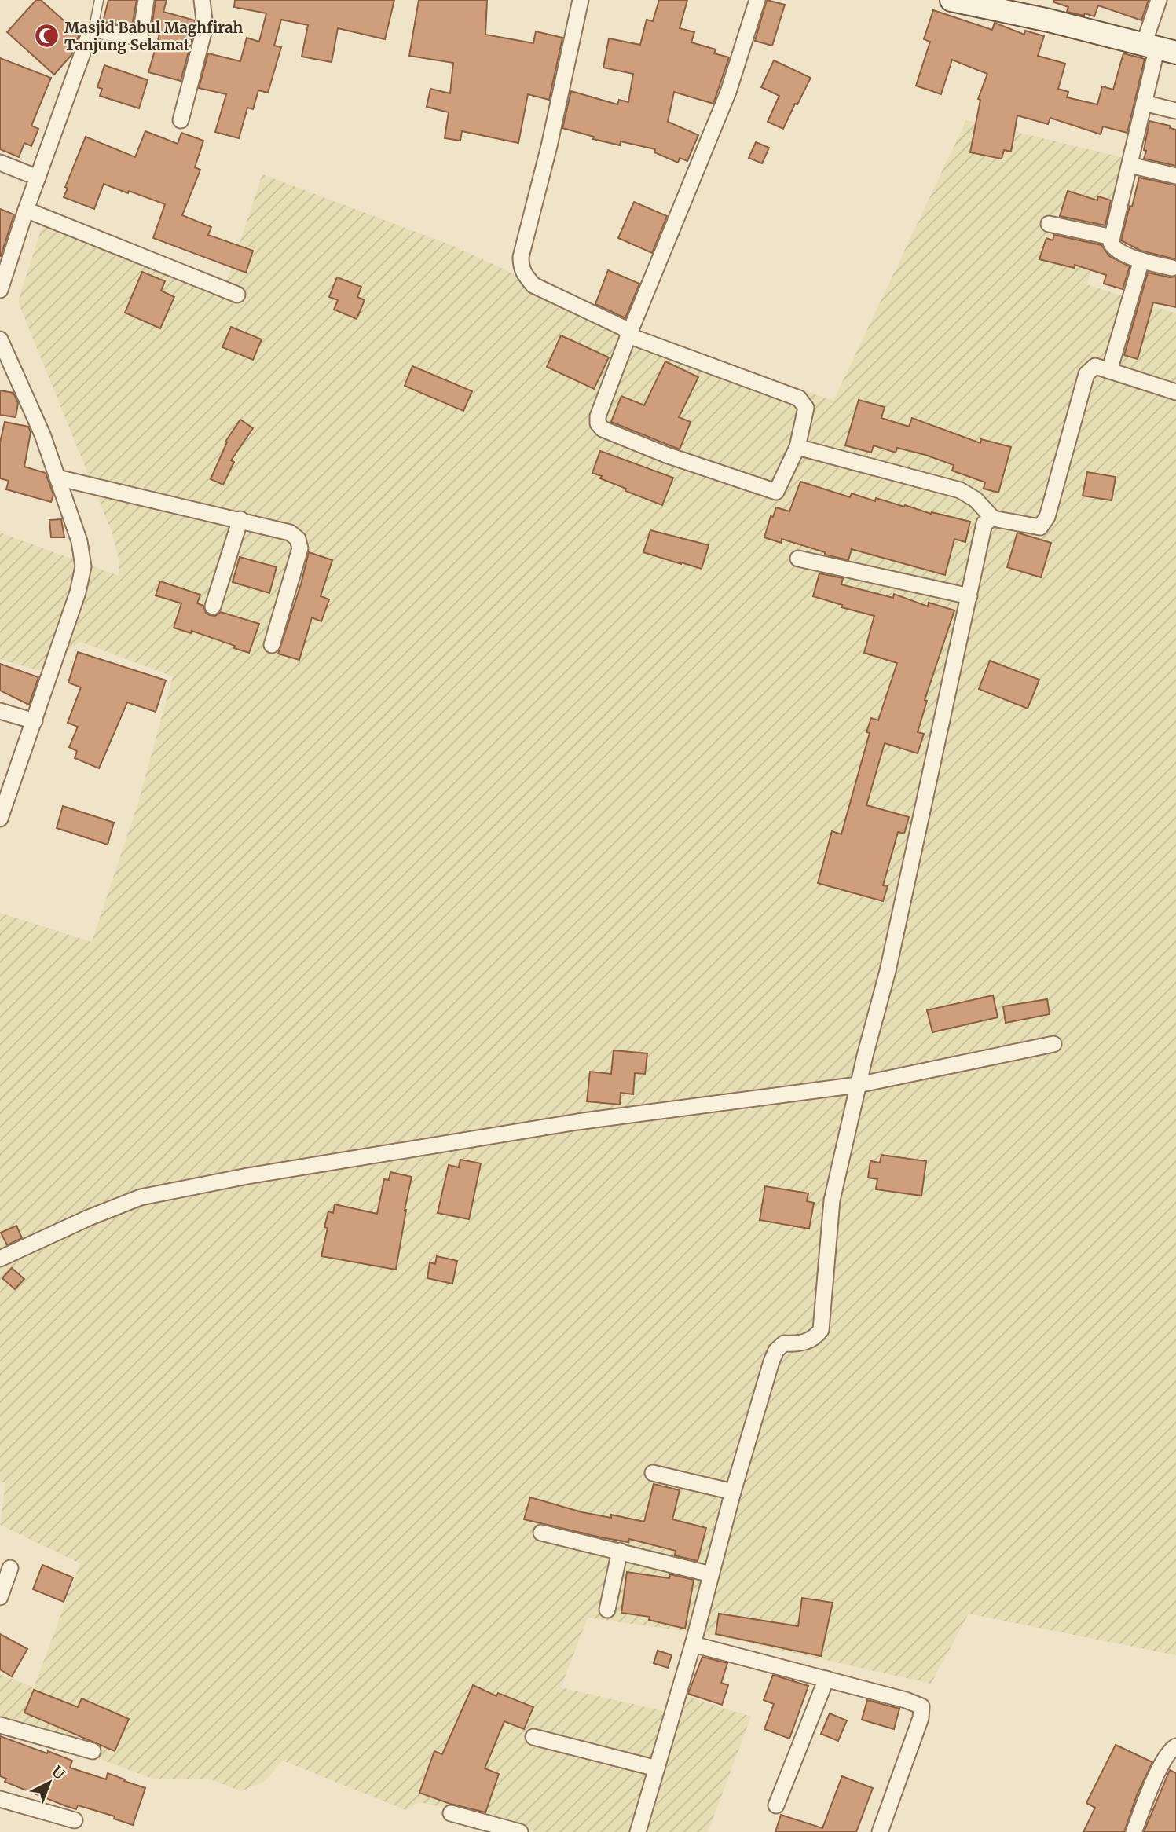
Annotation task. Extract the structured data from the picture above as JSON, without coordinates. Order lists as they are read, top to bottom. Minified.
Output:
{"places":{"mosque":["Masjid Babul Maghfirah Tanjung Selamat"]},"north":"top right"}
